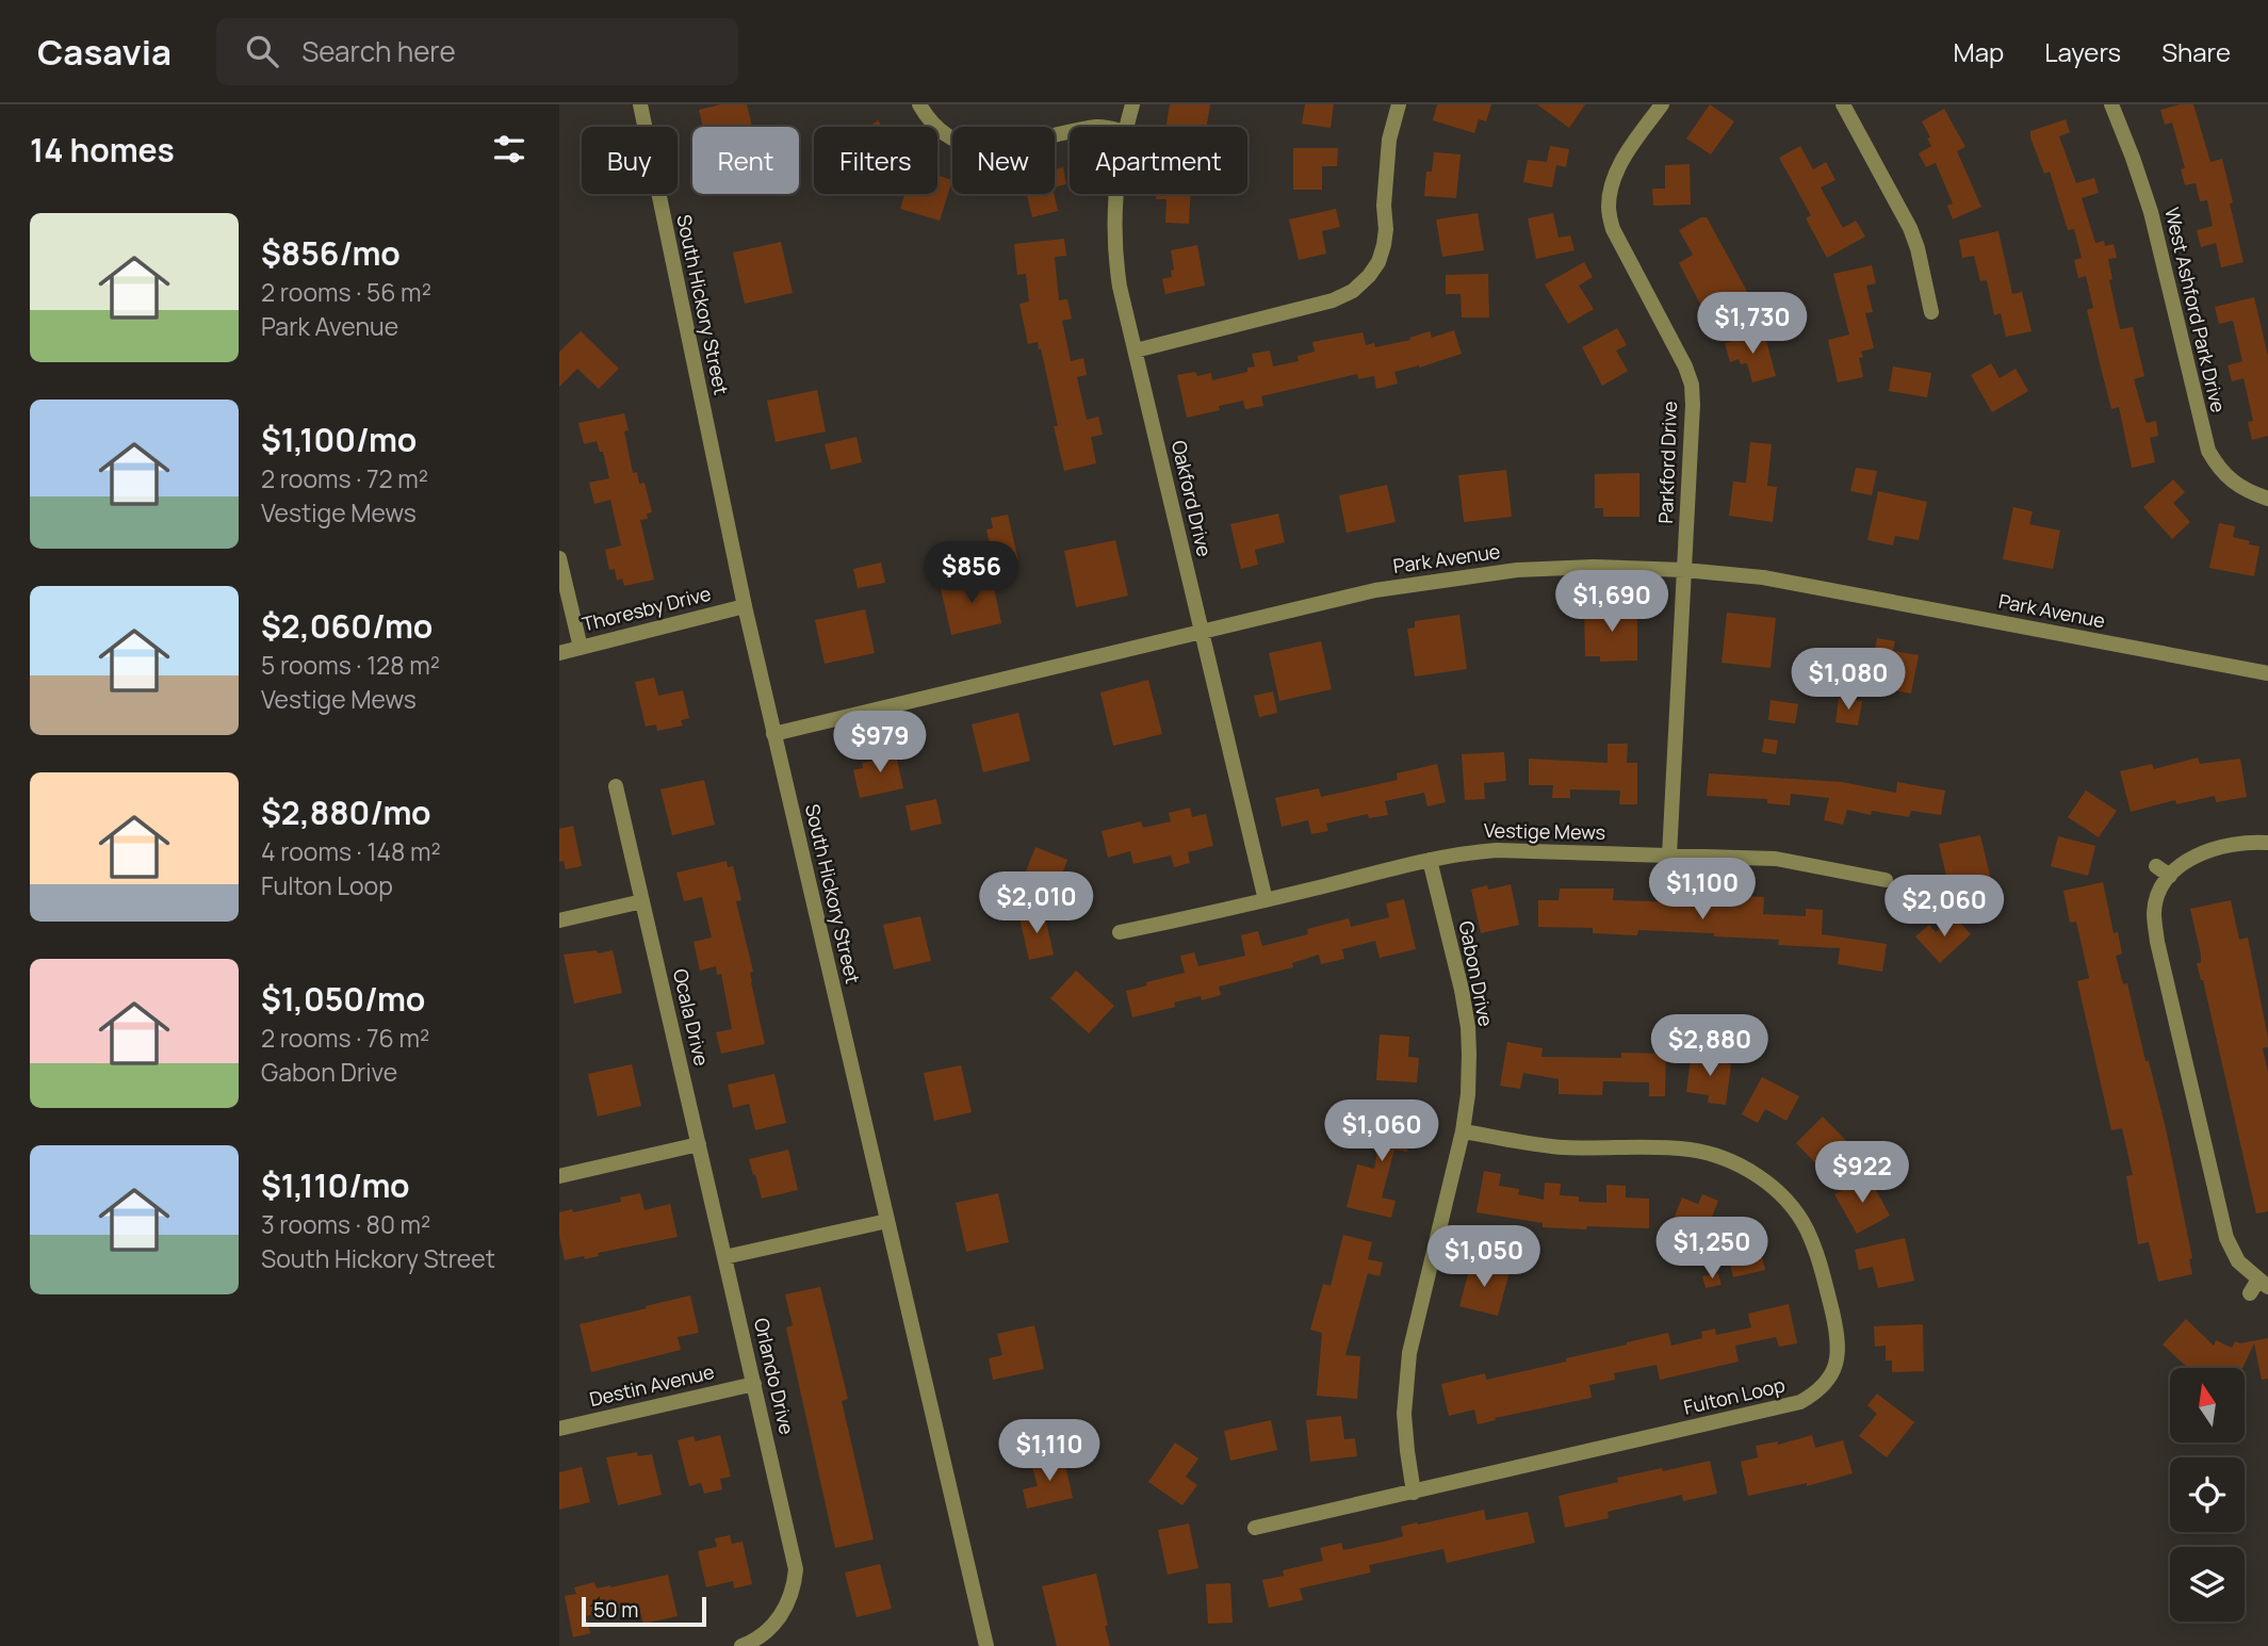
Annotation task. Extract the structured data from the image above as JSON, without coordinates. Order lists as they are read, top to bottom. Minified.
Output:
{"streets":{"street":["South Hickory Street","West Ashford Park Drive","Parkford Drive","Oakford Drive","Park Avenue","Thoresby Drive","Vestige Mews","Gabon Drive","Ocala Drive","Orlando Drive","Destin Avenue","Fulton Loop"]},"crossings":[["South Hickory Street","Park Avenue"],["South Hickory Street","Thoresby Drive"],["Parkford Drive","Park Avenue"],["Parkford Drive","Vestige Mews"],["Oakford Drive","Park Avenue"],["Oakford Drive","Vestige Mews"],["Vestige Mews","Gabon Drive"],["Gabon Drive","Fulton Loop"],["Ocala Drive","Orlando Drive"],["Orlando Drive","Destin Avenue"]],"scale_bar":"50 m","north":"top","page":{"header":"Casavia","search":"Search here","nav":["Map","Layers","Share"],"heading":"14 homes","chip":["Buy","Rent","Filters","New","Apartment"],"list":[{"name":"$856/mo","note":"2 rooms · 56 m² · Park Avenue"},{"name":"$1,100/mo","note":"2 rooms · 72 m² · Vestige Mews"},{"name":"$2,060/mo","note":"5 rooms · 128 m² · Vestige Mews"},{"name":"$2,880/mo","note":"4 rooms · 148 m² · Fulton Loop"},{"name":"$1,050/mo","note":"2 rooms · 76 m² · Gabon Drive"},{"name":"$1,110/mo","note":"3 rooms · 80 m² · South Hickory Street"}],"price":["$1,730","$856","$1,690","$1,080","$979","$1,100","$2,010","$2,060","$2,880","$1,060","$922","$1,250","$1,050","$1,110"],"scale":"50 m"}}
